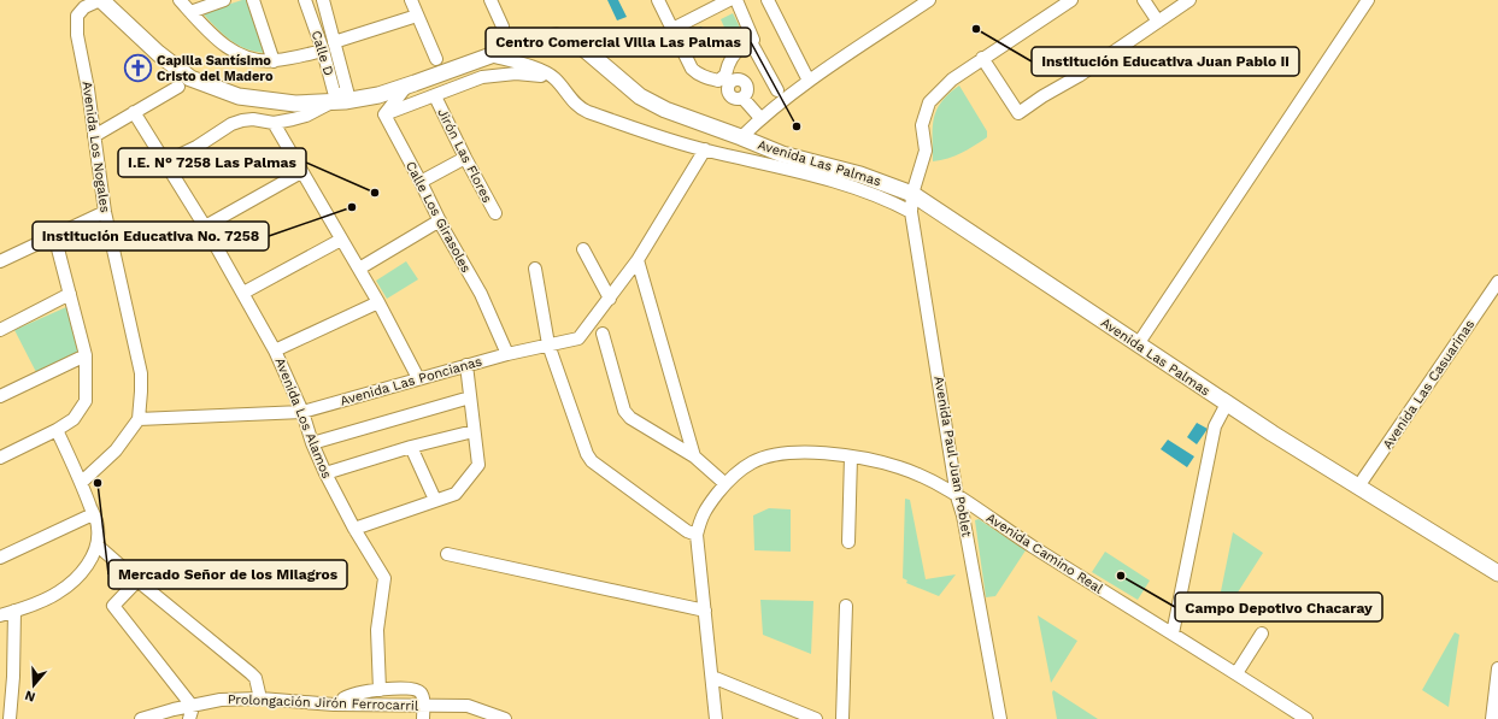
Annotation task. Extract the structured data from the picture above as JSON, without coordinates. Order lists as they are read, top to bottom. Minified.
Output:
{"streets":{"main road":["Avenida Las Palmas"],"street":["Calle D","Avenida Los Nogales","Jirón Las Flores","Calle Los Girasoles","Avenida Las Poncianas","Avenida Las Casuarinas","Avenida Los Alamos","Avenida Paul Juan Poblet","Avenida Camino Real","Prolongación Jirón Ferrocarril"]},"crossings":[["Calle D","Avenida Las Palmas"],["Avenida Los Nogales","Avenida Las Palmas"],["Avenida Los Nogales","Avenida Las Poncianas"],["Avenida Las Palmas","Avenida Las Casuarinas"],["Avenida Las Palmas","Avenida Paul Juan Poblet"],["Calle Los Girasoles","Avenida Las Poncianas"],["Avenida Las Poncianas","Avenida Los Alamos"],["Avenida Paul Juan Poblet","Avenida Camino Real"]],"places":{"other":["Institución Educativa Juan Pablo Ii","Centro Comercial Villa Las Palmas","I.E. N° 7258 Las Palmas","Institución Educativa No. 7258","Mercado Señor de los Milagros","Campo Depotivo Chacaray"],"church":["Capilla Santísimo Cristo del Madero"]},"north":"bottom"}
